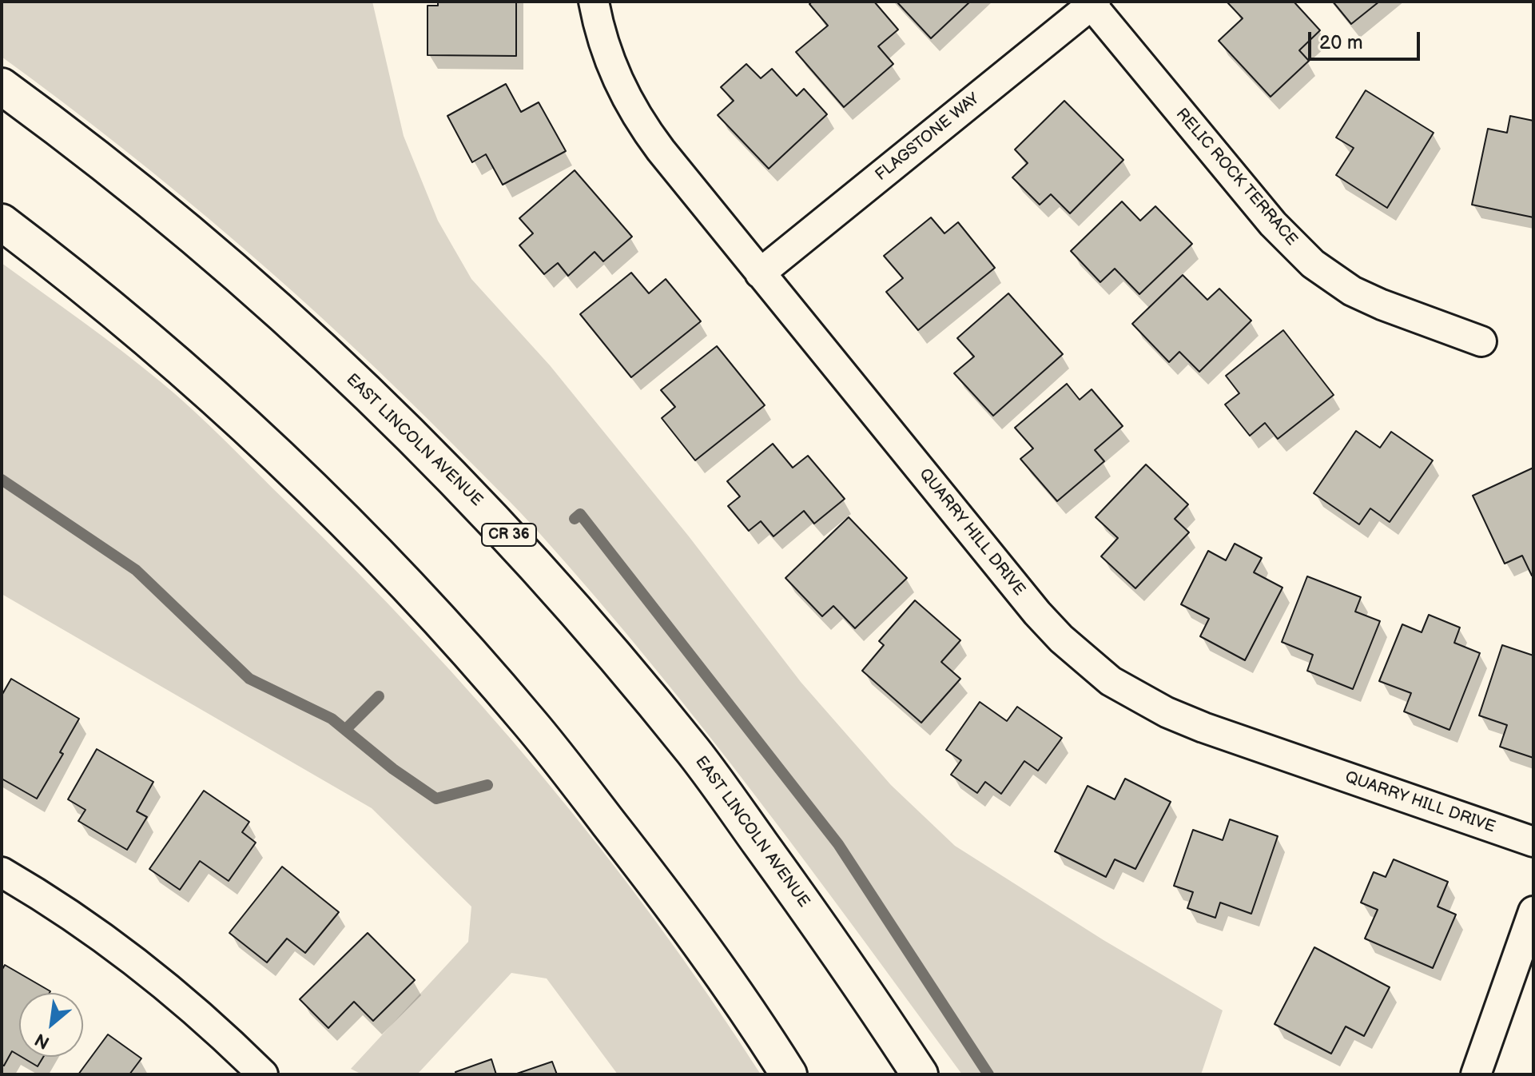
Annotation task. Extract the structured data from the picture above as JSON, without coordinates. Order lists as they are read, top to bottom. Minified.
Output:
{"streets":{"main road":["EAST LINCOLN AVENUE","CR 36"],"street":["FLAGSTONE WAY","RELIC ROCK TERRACE","QUARRY HILL DRIVE"]},"crossings":[["FLAGSTONE WAY","RELIC ROCK TERRACE"],["FLAGSTONE WAY","QUARRY HILL DRIVE"]],"scale_bar":"20 m","north":"bottom left"}
